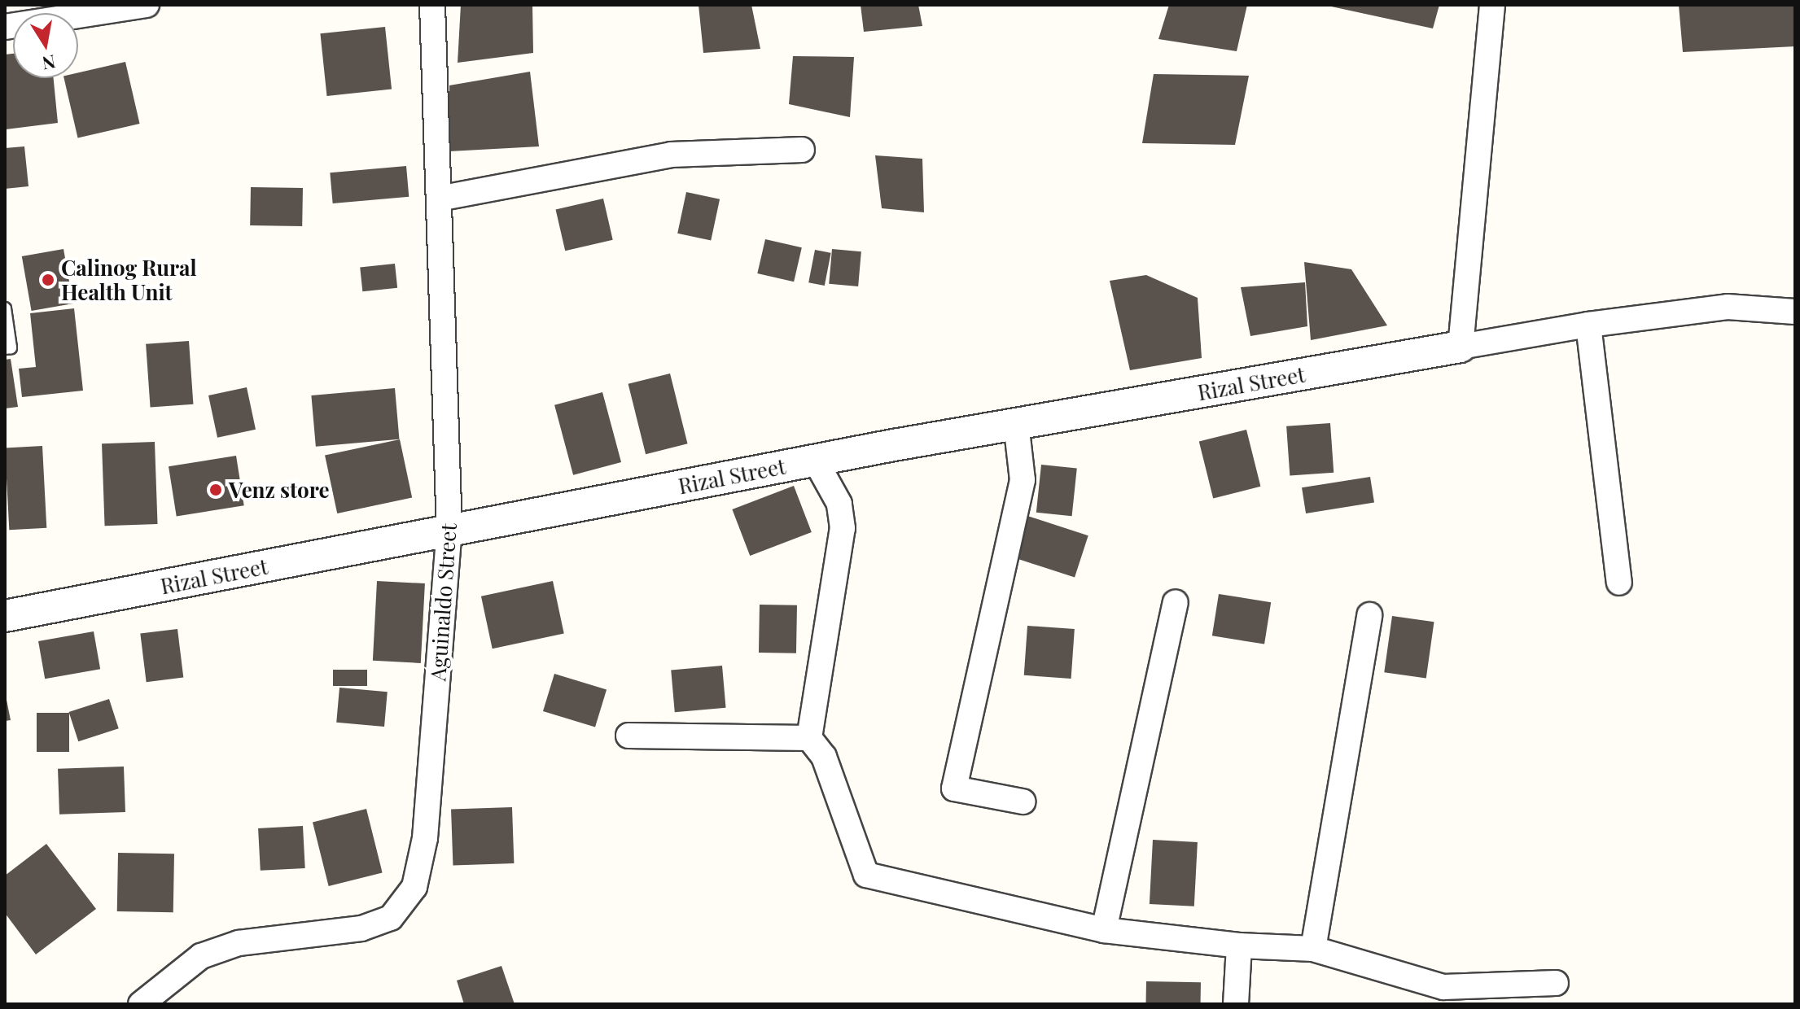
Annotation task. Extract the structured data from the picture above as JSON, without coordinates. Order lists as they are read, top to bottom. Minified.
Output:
{"streets":{"street":["Rizal Street","Aguinaldo Street"]},"crossings":[["Rizal Street","Aguinaldo Street"]],"places":["Calinog Rural Health Unit","Venz store"],"north":"bottom"}
